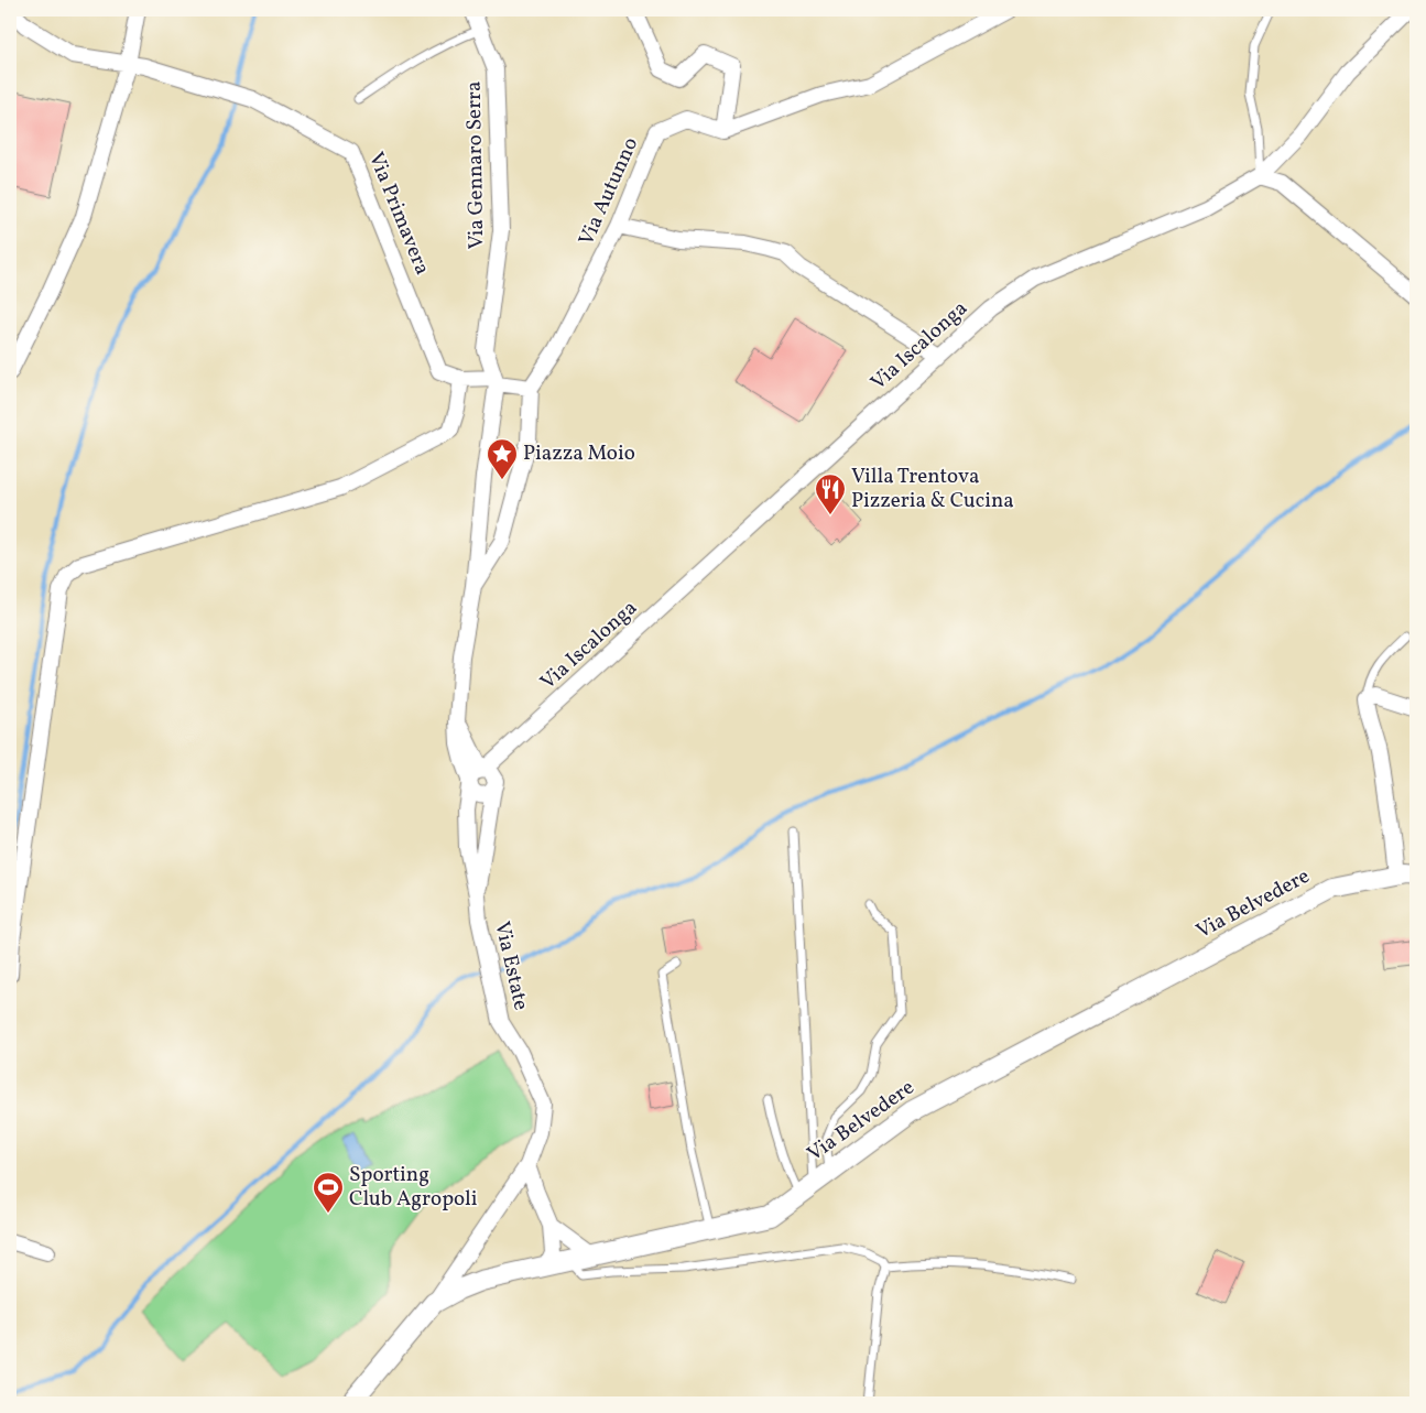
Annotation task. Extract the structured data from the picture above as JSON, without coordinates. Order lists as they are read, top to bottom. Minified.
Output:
{"streets":{"street":["Via Gennaro Serra","Via Autunno","Via Primavera","Via Iscalonga","Via Belvedere","Via Estate"]},"crossings":[["Via Gennaro Serra","Via Primavera"],["Via Iscalonga","Via Estate"],["Via Belvedere","Via Estate"]],"places":{"place":["Piazza Moio"],"restaurant":["Villa Trentova Pizzeria & Cucina"],"sports":["Sporting Club Agropoli"]}}
